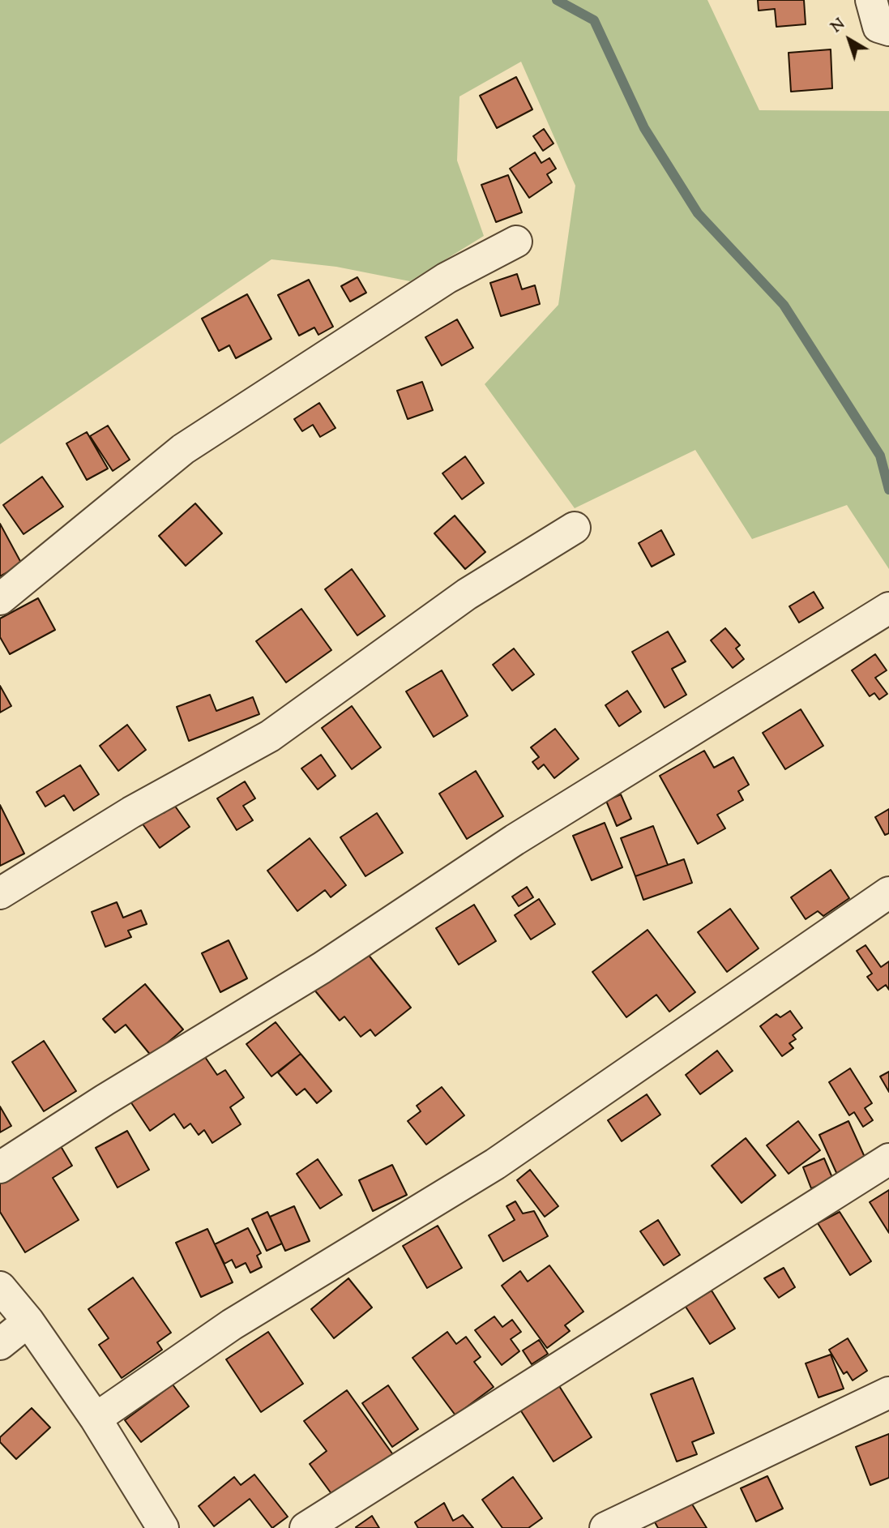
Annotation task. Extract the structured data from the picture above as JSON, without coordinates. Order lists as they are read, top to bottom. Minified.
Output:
{"north":"top left"}
